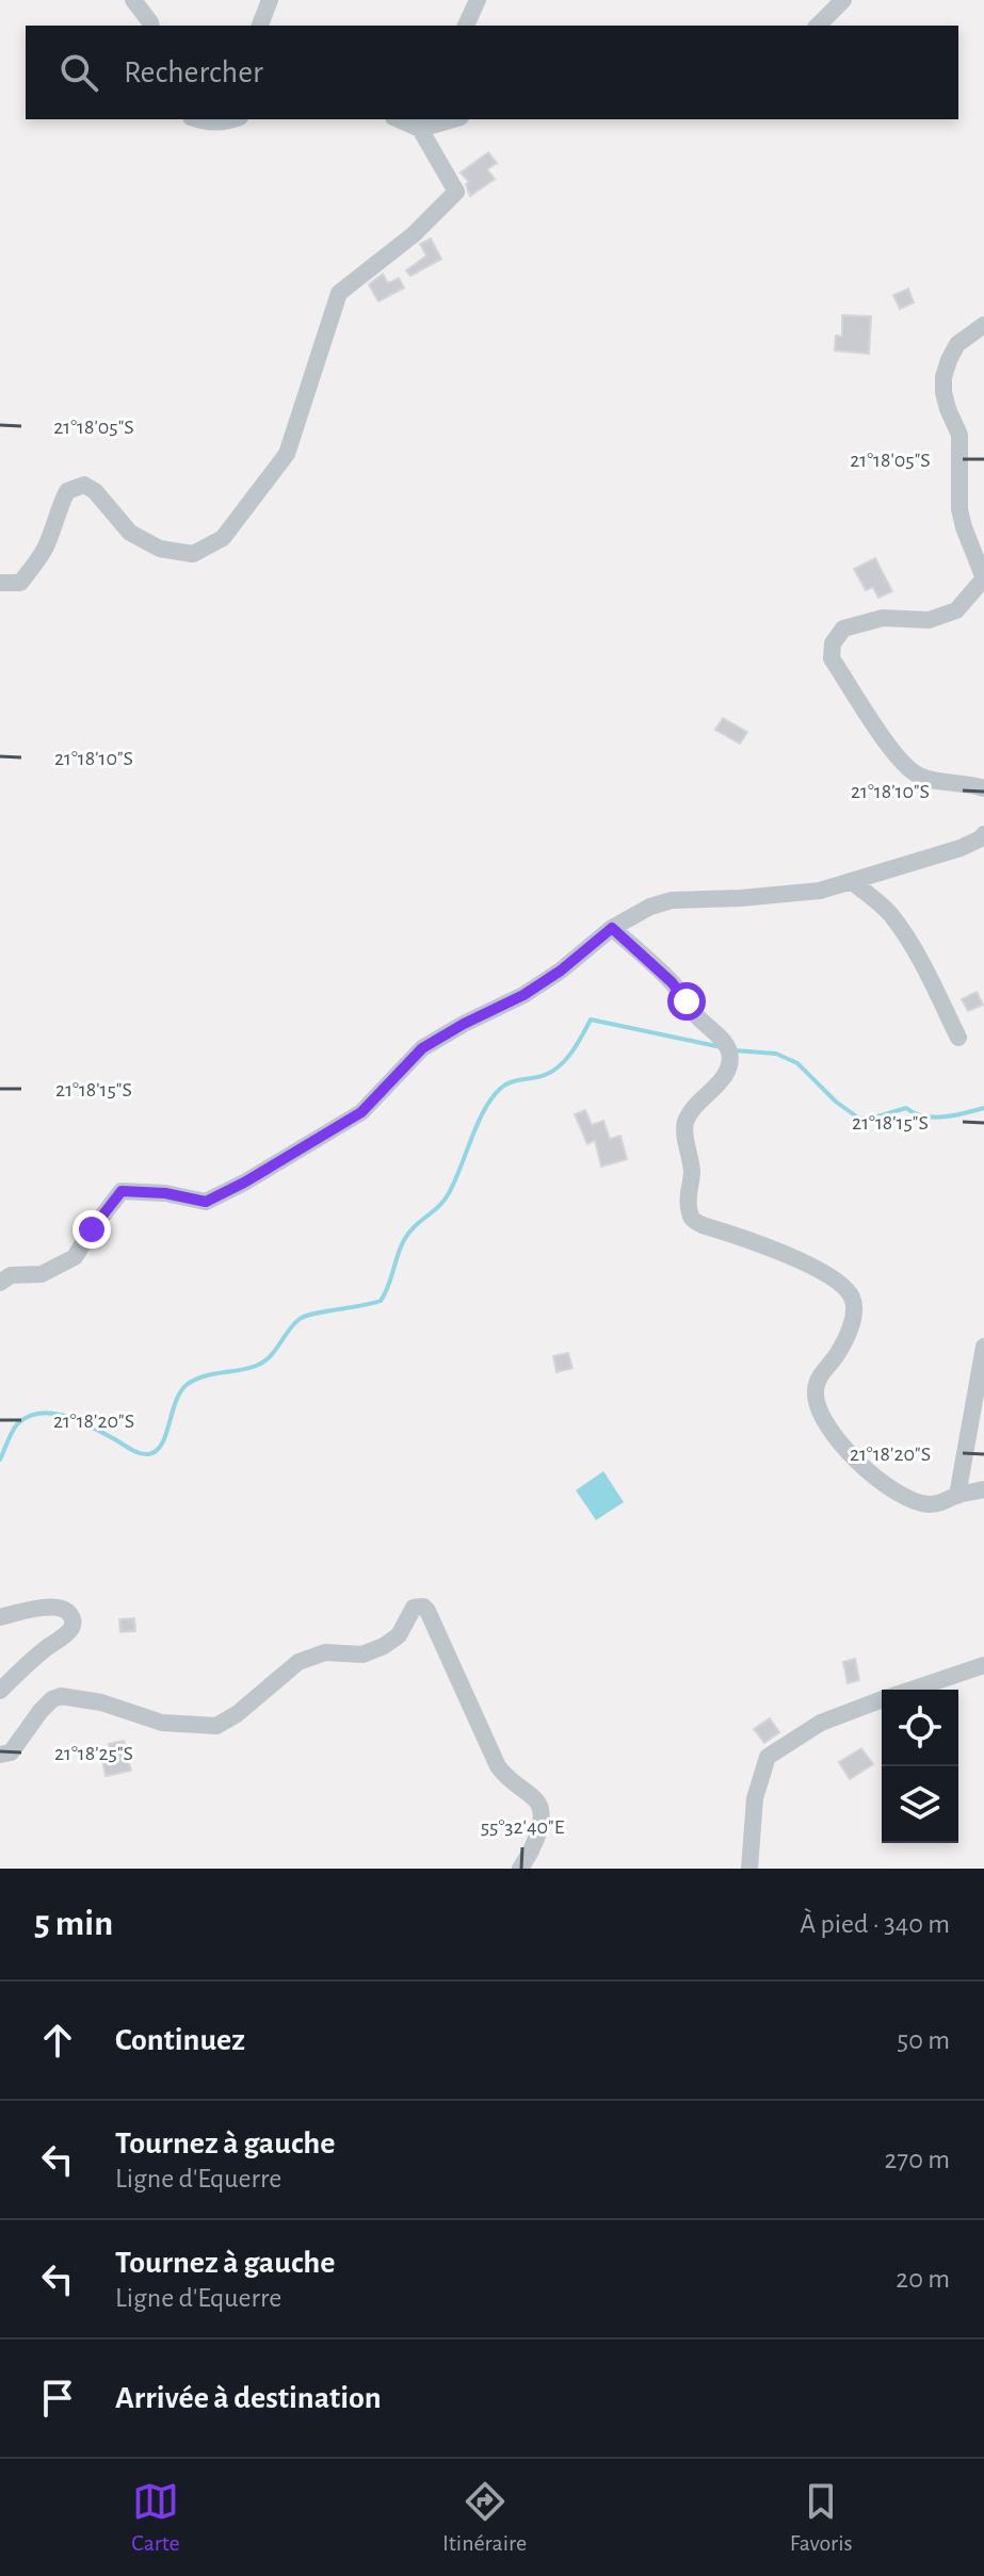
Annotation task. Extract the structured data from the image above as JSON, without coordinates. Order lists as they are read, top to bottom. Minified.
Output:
{"page":{"search":"Rechercher","heading":["5 min","À pied · 340 m"],"list":[["Continuez","50 m"],["Tournez à gauche","Ligne d'Equerre","270 m"],["Tournez à gauche","Ligne d'Equerre","20 m"],"Arrivée à destination"],"nav":["Carte","Itinéraire","Favoris"]},"coordinates":["21°18'05\"S","21°18'10\"S","21°18'15\"S","21°18'20\"S","21°18'25\"S","55°32'40\"E"]}
